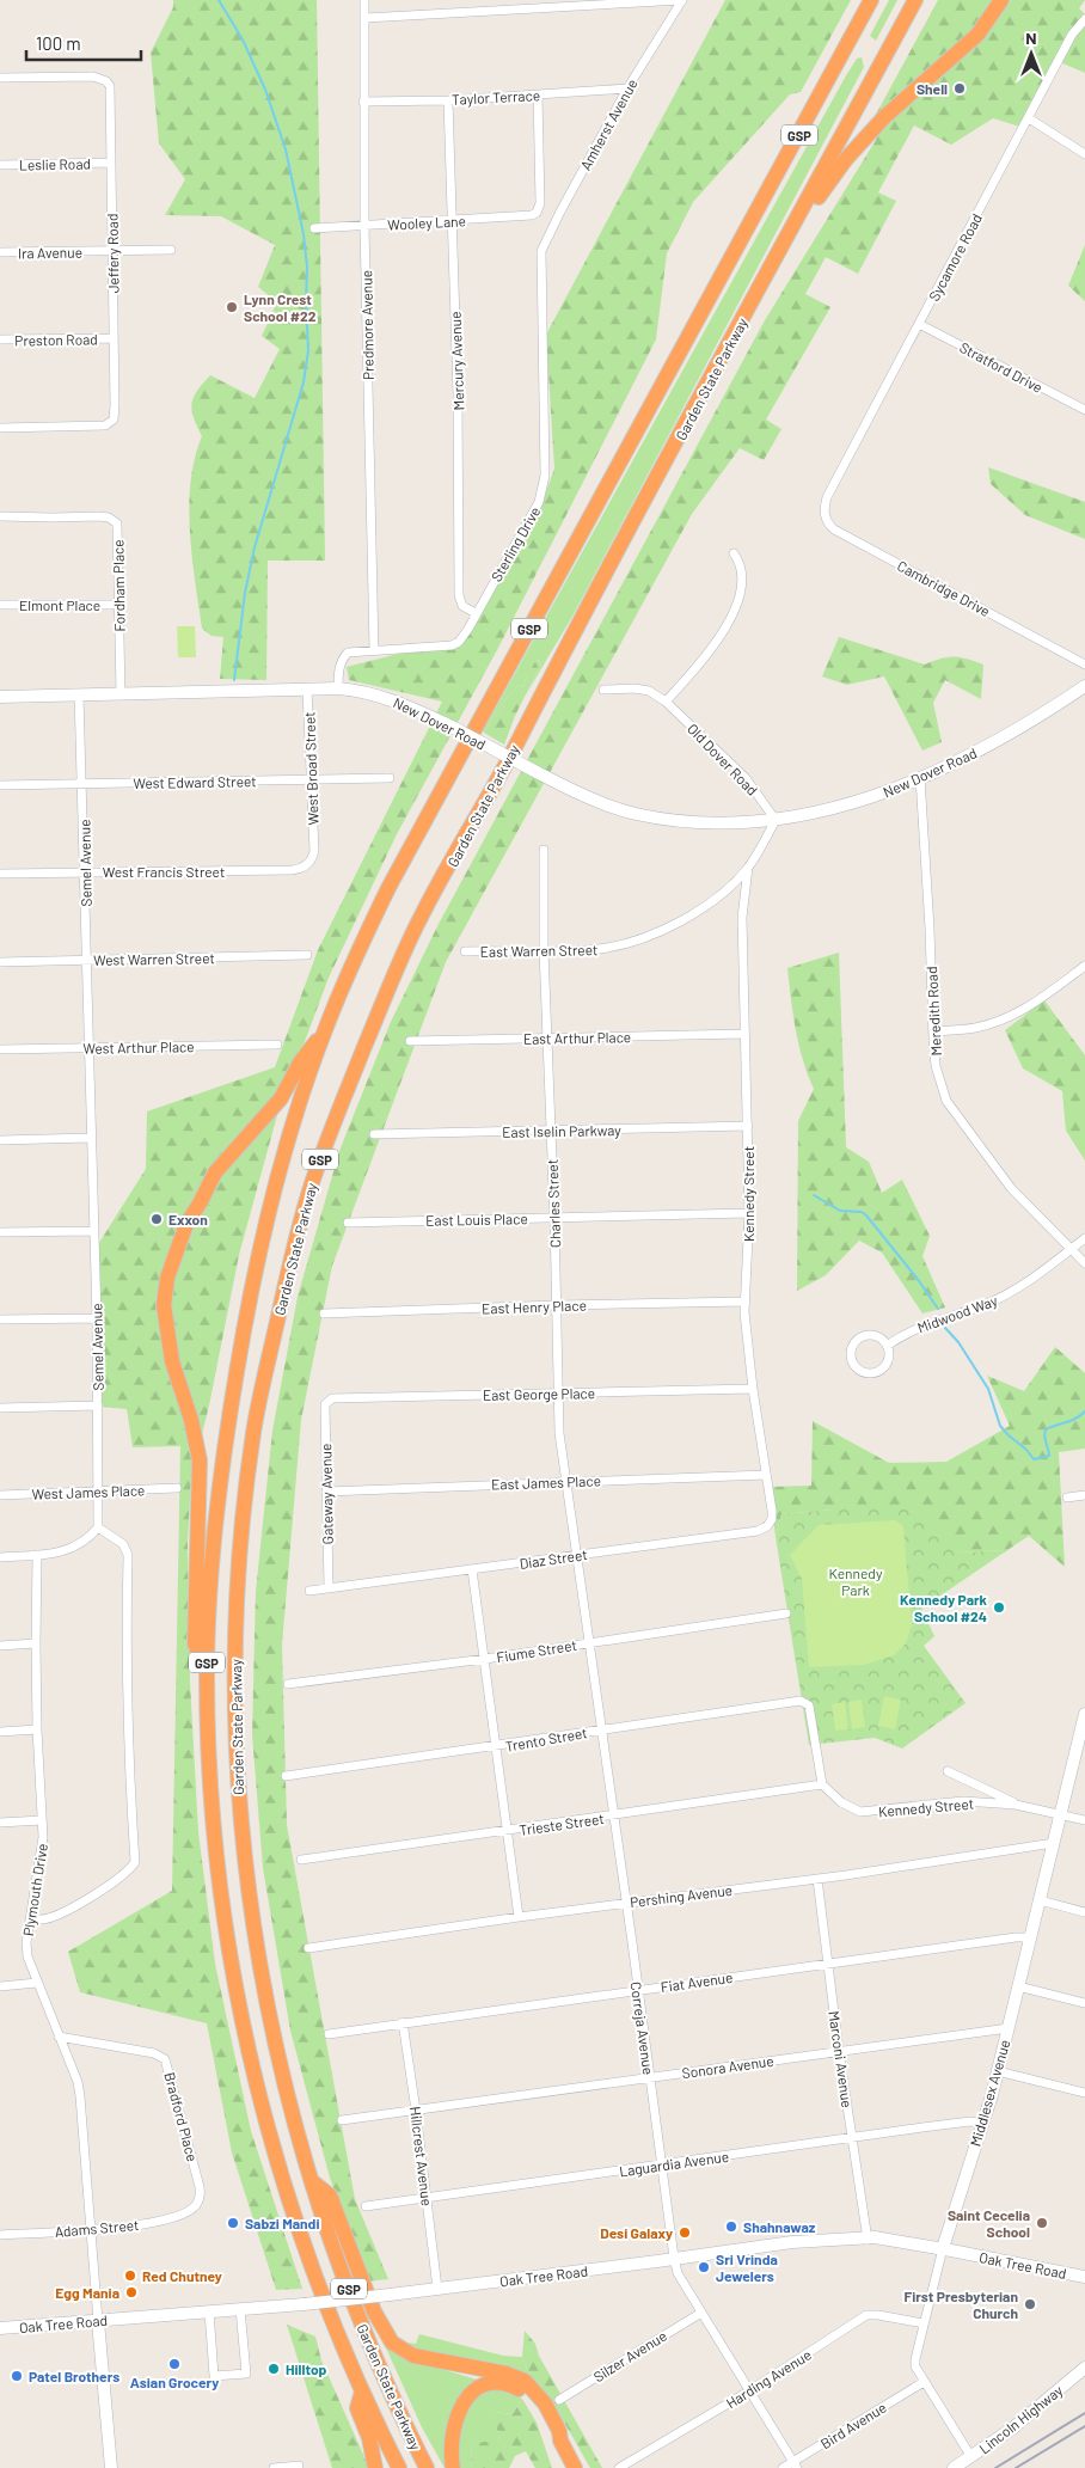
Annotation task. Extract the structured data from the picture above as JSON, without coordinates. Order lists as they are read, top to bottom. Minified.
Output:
{"streets":{"highway":["GSP","Garden State Parkway"],"street":["Taylor Terrace","Amherst Avenue","Leslie Road","Wooley Lane","Ira Avenue","Jeffery Road","Sycamore Road","Predmore Avenue","Preston Road","Mercury Avenue","Stratford Drive","Sterling Drive","Fordham Place","Cambridge Drive","Elmont Place","New Dover Road","Old Dover Road","West Broad Street","West Edward Street","Semel Avenue","West Francis Street","East Warren Street","West Warren Street","Meredith Road","East Arthur Place","West Arthur Place","East Iselin Parkway","Kennedy Street","Charles Street","East Louis Place","East Henry Place","Midwood Way","East George Place","East James Place","West James Place","Gateway Avenue","Diaz Street","Fiume Street","Trento Street","Trieste Street","Plymouth Drive","Pershing Avenue","Fiat Avenue","Correja Avenue","Marconi Avenue","Sonora Avenue","Middlesex Avenue","Bradford Place","Hillcrest Avenue","Laguardia Avenue","Adams Street","Oak Tree Road","Silzer Avenue","Harding Avenue","Lincoln Highway","Bird Avenue"]},"crossings":[["Taylor Terrace","Amherst Avenue"],["Taylor Terrace","Wooley Lane"],["Taylor Terrace","Predmore Avenue"],["Taylor Terrace","Mercury Avenue"],["Amherst Avenue","Sterling Drive"],["Leslie Road","Jeffery Road"],["Wooley Lane","Predmore Avenue"],["Wooley Lane","Mercury Avenue"],["Ira Avenue","Jeffery Road"],["Jeffery Road","Preston Road"],["Sycamore Road","Stratford Drive"],["Sycamore Road","Cambridge Drive"],["Predmore Avenue","Sterling Drive"],["Mercury Avenue","Sterling Drive"],["Sterling Drive","New Dover Road"],["Fordham Place","Elmont Place"],["Fordham Place","New Dover Road"],["New Dover Road","Old Dover Road"],["New Dover Road","West Broad Street"],["New Dover Road","Semel Avenue"],["New Dover Road","East Warren Street"],["New Dover Road","Meredith Road"],["Old Dover Road","East Warren Street"],["West Broad Street","West Edward Street"],["West Broad Street","West Francis Street"],["West Edward Street","Semel Avenue"],["Semel Avenue","West Francis Street"],["Semel Avenue","West Warren Street"],["Semel Avenue","West Arthur Place"],["Semel Avenue","West James Place"],["East Warren Street","Kennedy Street"],["East Warren Street","Charles Street"],["Meredith Road","Midwood Way"],["East Arthur Place","Kennedy Street"],["East Arthur Place","Charles Street"],["East Iselin Parkway","Kennedy Street"],["East Iselin Parkway","Charles Street"],["Kennedy Street","East Louis Place"],["Kennedy Street","East Henry Place"],["Kennedy Street","East George Place"],["Kennedy Street","East James Place"],["Kennedy Street","Diaz Street"],["Kennedy Street","Trento Street"],["Kennedy Street","Trieste Street"],["Kennedy Street","Middlesex Avenue"],["Charles Street","East Louis Place"],["Charles Street","East Henry Place"],["Charles Street","East George Place"],["Charles Street","East James Place"],["Charles Street","Diaz Street"],["Charles Street","Correja Avenue"],["East George Place","Gateway Avenue"],["East James Place","Gateway Avenue"],["Gateway Avenue","Diaz Street"],["Diaz Street","Correja Avenue"],["Fiume Street","Correja Avenue"],["Trento Street","Trieste Street"],["Trento Street","Correja Avenue"],["Trieste Street","Correja Avenue"],["Plymouth Drive","Bradford Place"],["Plymouth Drive","Adams Street"],["Plymouth Drive","Oak Tree Road"],["Pershing Avenue","Correja Avenue"],["Pershing Avenue","Marconi Avenue"],["Pershing Avenue","Middlesex Avenue"],["Fiat Avenue","Correja Avenue"],["Fiat Avenue","Marconi Avenue"],["Fiat Avenue","Middlesex Avenue"],["Fiat Avenue","Hillcrest Avenue"],["Correja Avenue","Sonora Avenue"],["Correja Avenue","Laguardia Avenue"],["Correja Avenue","Oak Tree Road"],["Correja Avenue","Silzer Avenue"],["Correja Avenue","Harding Avenue"],["Correja Avenue","Bird Avenue"],["Marconi Avenue","Sonora Avenue"],["Marconi Avenue","Laguardia Avenue"],["Marconi Avenue","Oak Tree Road"],["Sonora Avenue","Middlesex Avenue"],["Sonora Avenue","Hillcrest Avenue"],["Middlesex Avenue","Laguardia Avenue"],["Middlesex Avenue","Oak Tree Road"],["Middlesex Avenue","Harding Avenue"],["Middlesex Avenue","Lincoln Highway"],["Middlesex Avenue","Bird Avenue"],["Bradford Place","Adams Street"],["Hillcrest Avenue","Laguardia Avenue"],["Hillcrest Avenue","Oak Tree Road"]],"parks":["Kennedy Park"],"places":["Shell","Lynn Crest School #22","Exxon","Kennedy Park School #24","Sabzi Mandi","Saint Cecelia School","Shahnawaz","Desi Galaxy","Sri Vrinda Jewelers","Red Chutney","Egg Mania","First Presbyterian Church","Asian Grocery","Hilltop","Patel Brothers"],"scale_bar":"100 m","north":"top"}
